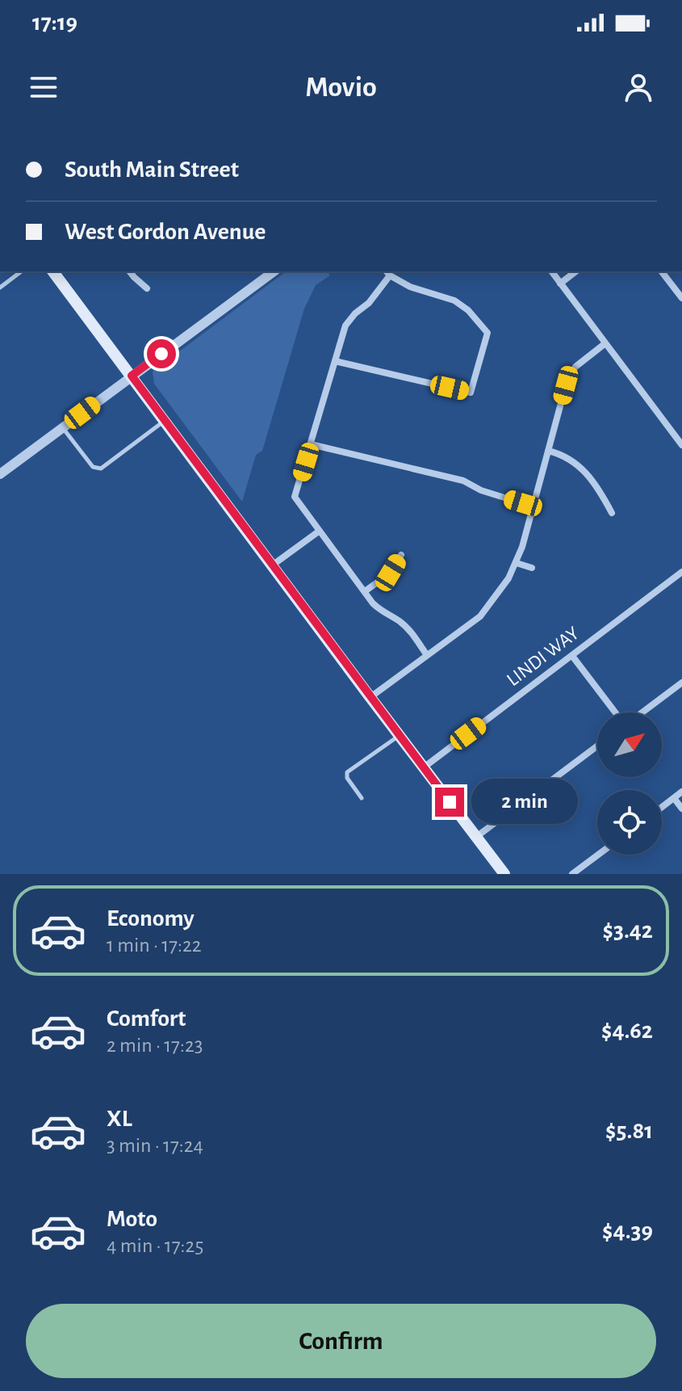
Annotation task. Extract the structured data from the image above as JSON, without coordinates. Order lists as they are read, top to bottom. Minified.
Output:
{"streets":{"street":["LINDI WAY"]},"north":"top right","page":{"status":"17:19","header":"Movio","banner":["South Main Street","West Gordon Avenue"],"bubble":"2 min","list":[{"name":"Economy","note":"1 min · 17:22","value":"$3.42"},{"name":"Comfort","note":"2 min · 17:23","value":"$4.62"},{"name":"XL","note":"3 min · 17:24","value":"$5.81"},{"name":"Moto","note":"4 min · 17:25","value":"$4.39"}],"buttons":"Confirm"}}
